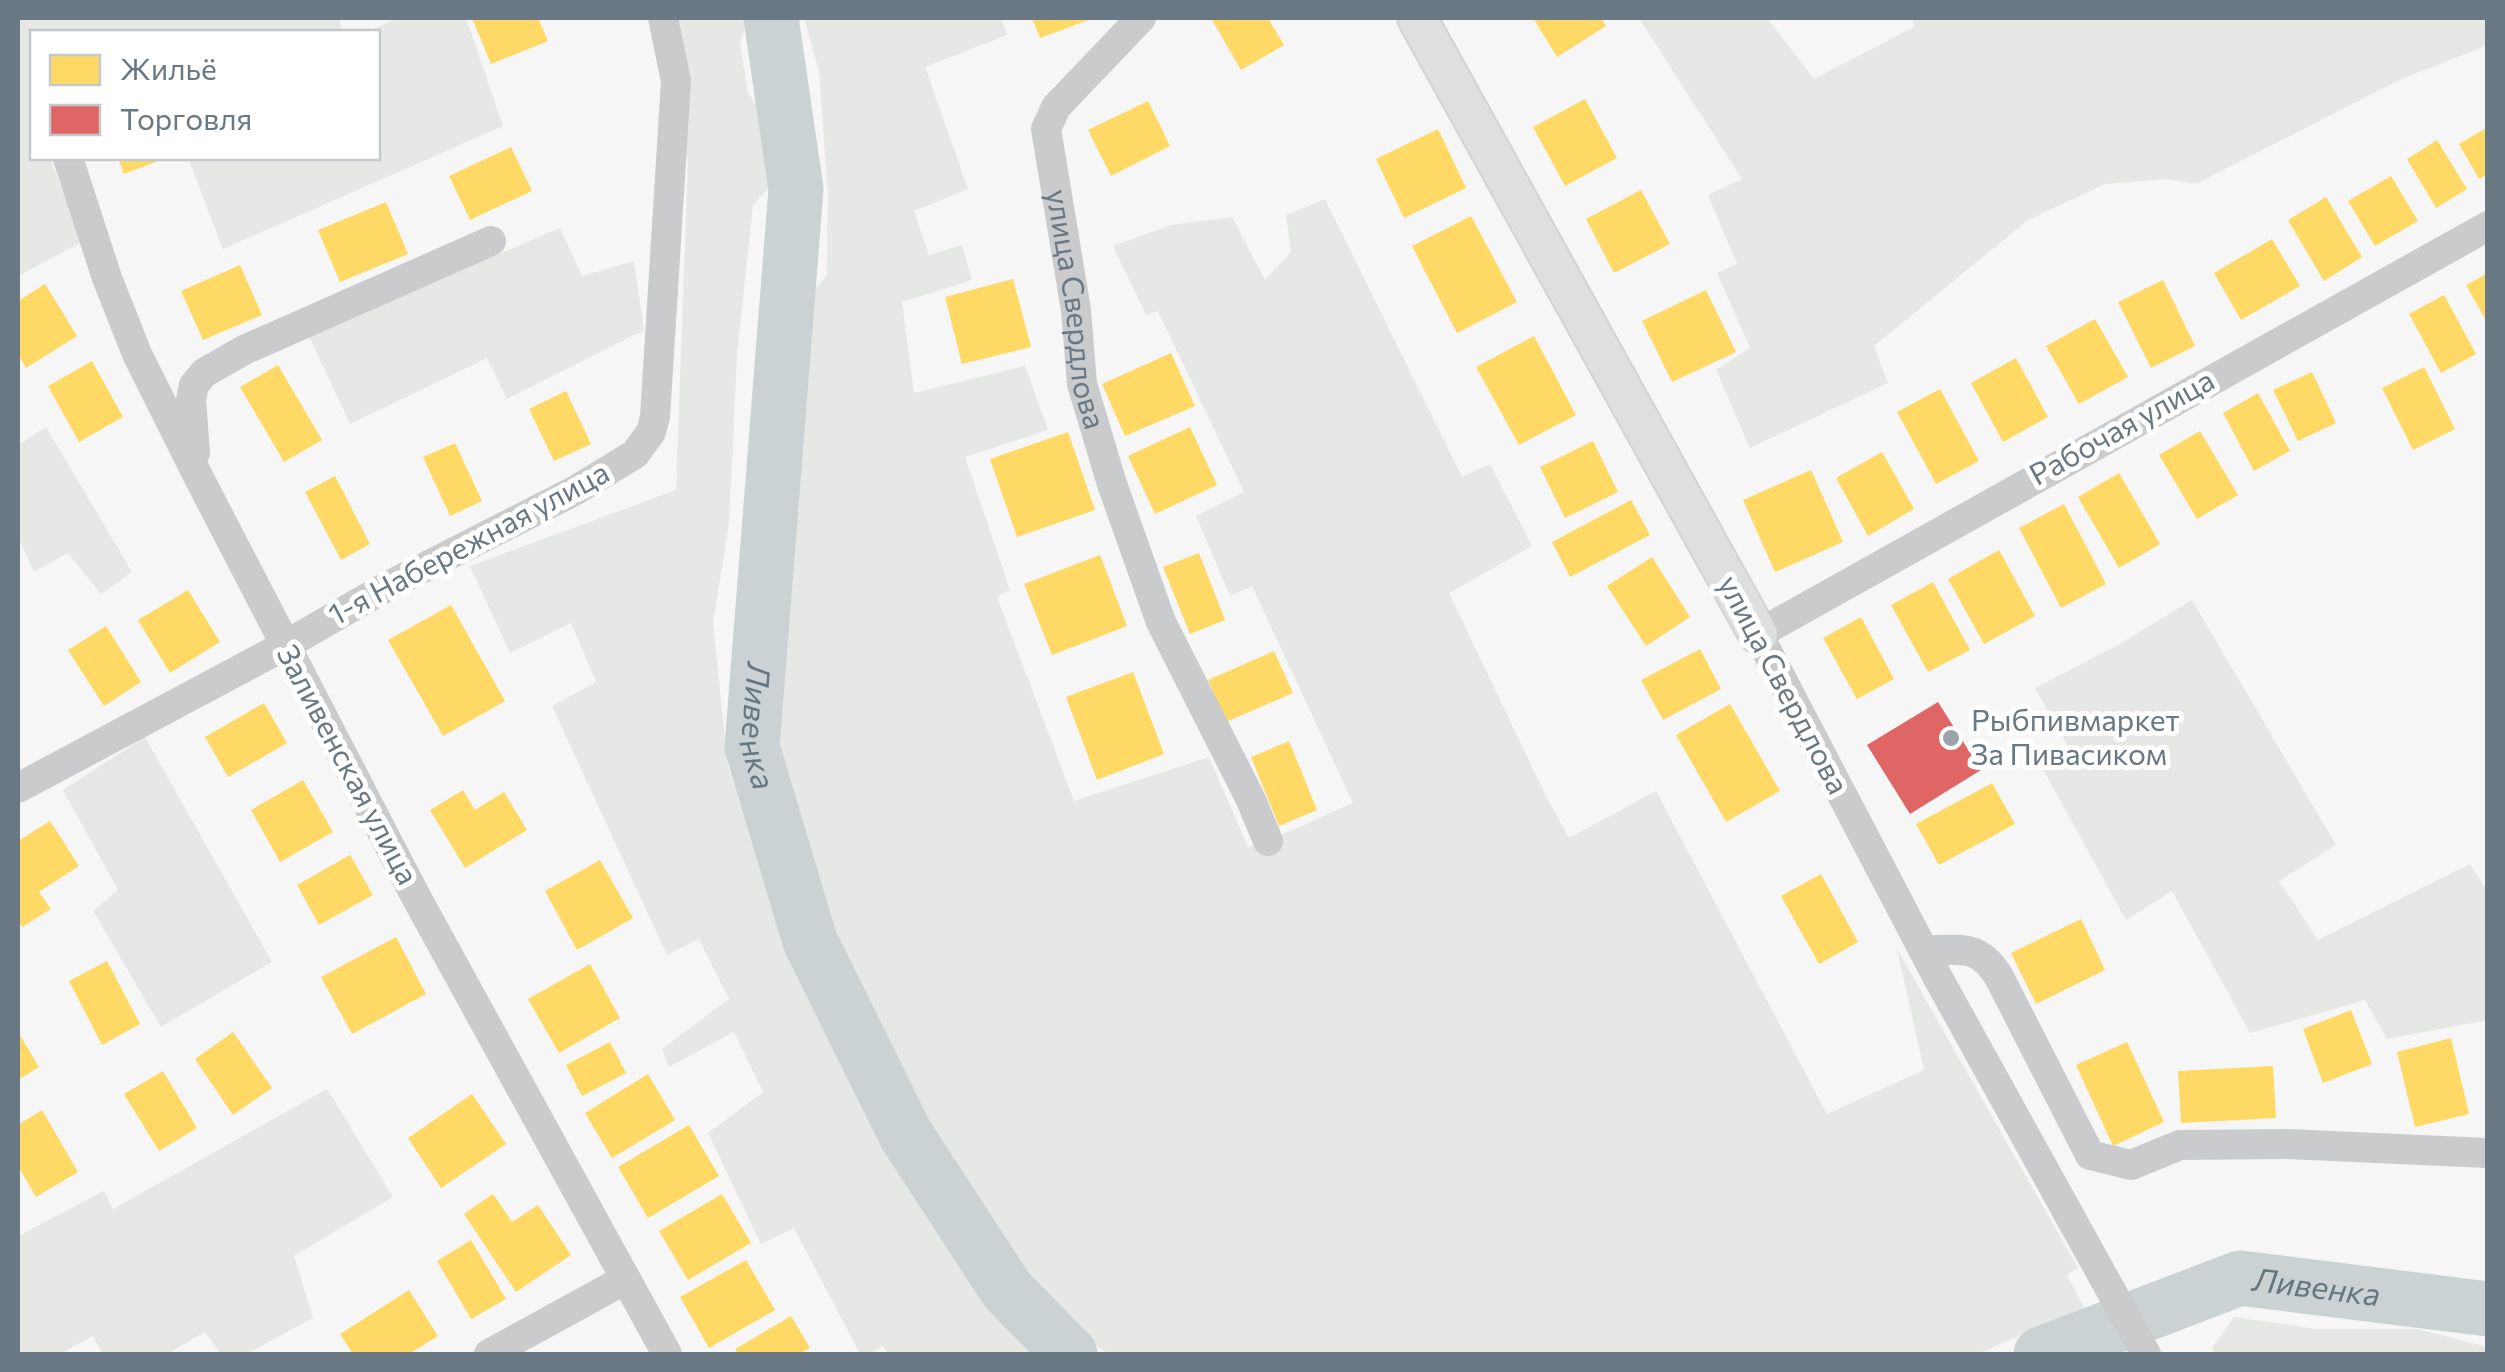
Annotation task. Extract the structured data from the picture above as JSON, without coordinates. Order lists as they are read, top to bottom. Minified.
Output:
{"streets":{"main road":["улица Свердлова"],"street":["Рабочая улица","1-я Набережная улица","Заливенская улица"]},"crossings":[["улица Свердлова","Рабочая улица"],["1-я Набережная улица","Заливенская улица"]],"water":["Ливенка"],"places":["Рыбпивмаркет За Пивасиком"],"legend":["Жильё","Торговля"]}
